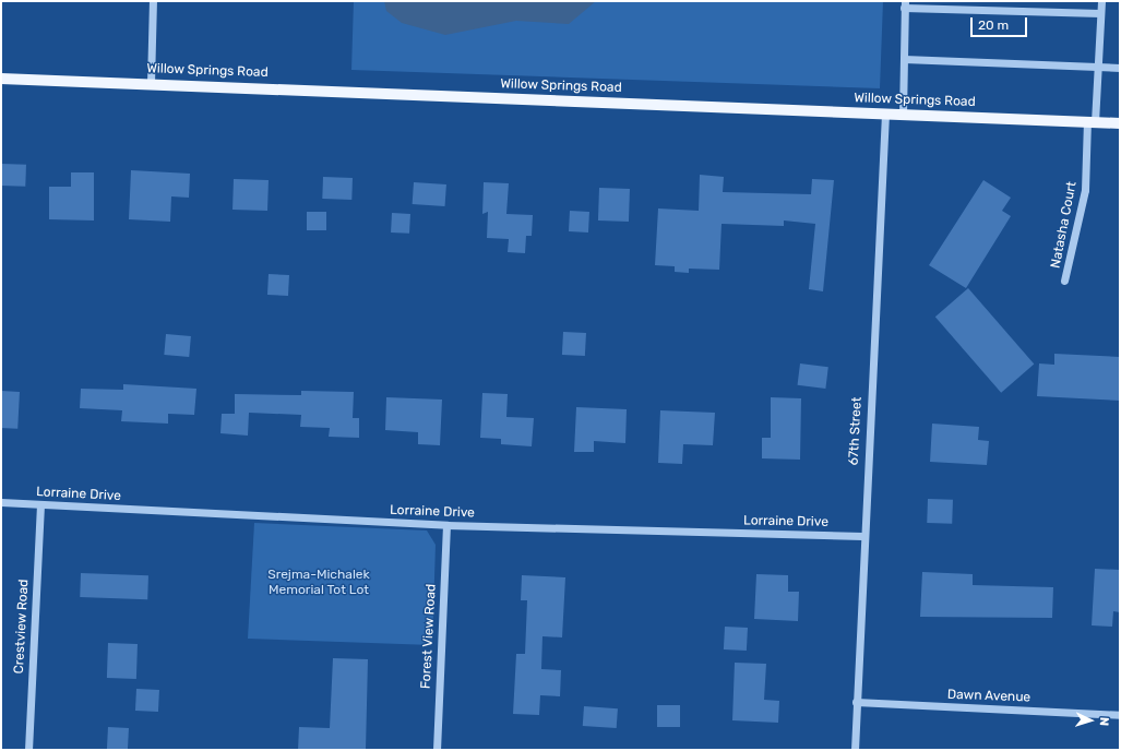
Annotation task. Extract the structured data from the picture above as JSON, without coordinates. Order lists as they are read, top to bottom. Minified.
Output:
{"streets":{"main road":["Willow Springs Road"],"street":["Natasha Court","67th Street","Lorraine Drive","Crestview Road","Forest View Road","Dawn Avenue"]},"crossings":[["Willow Springs Road","Natasha Court"],["Willow Springs Road","67th Street"],["67th Street","Lorraine Drive"],["67th Street","Dawn Avenue"],["Lorraine Drive","Crestview Road"],["Lorraine Drive","Forest View Road"]],"parks":["Srejma-Michalek Memorial Tot Lot"],"scale_bar":"20 m","north":"right"}
